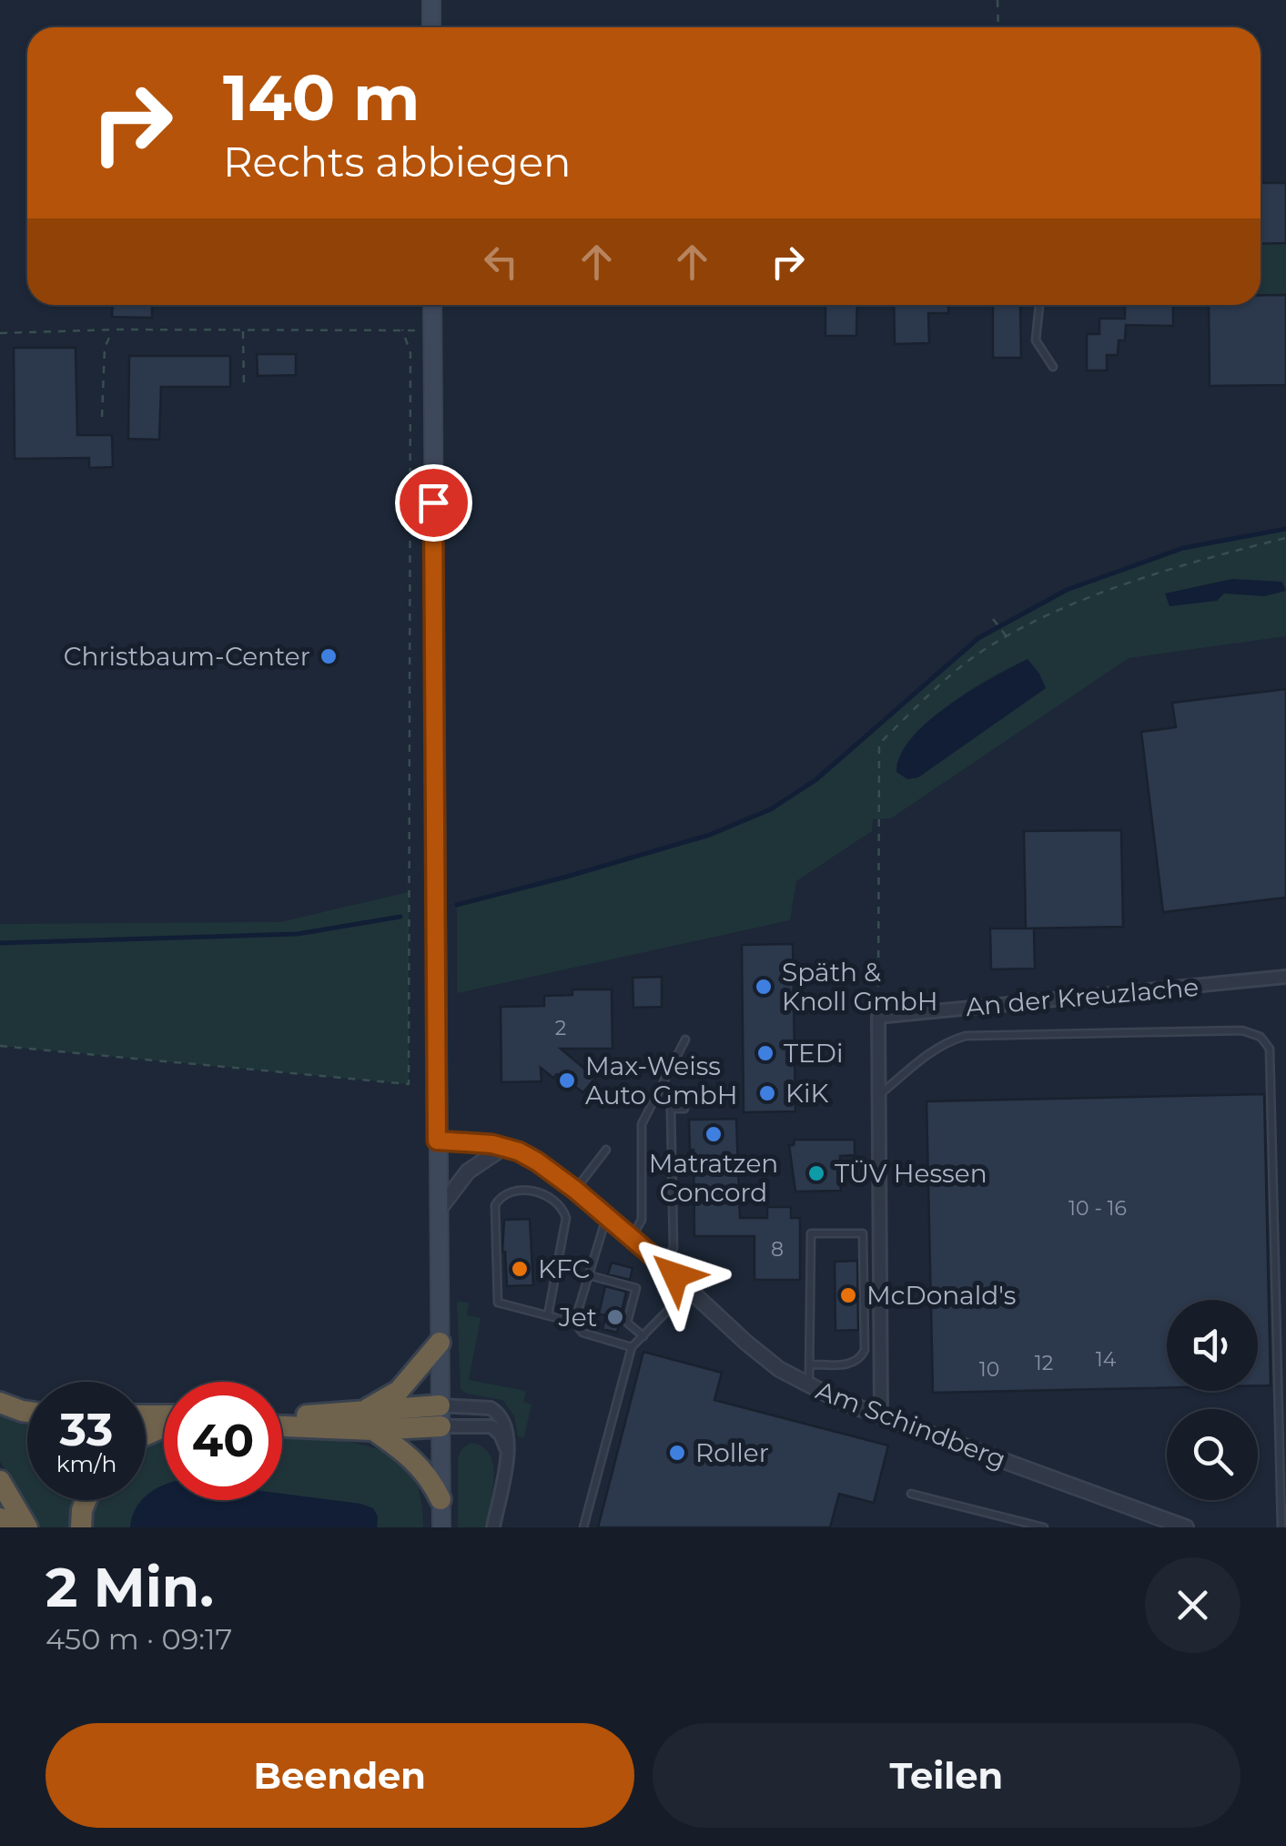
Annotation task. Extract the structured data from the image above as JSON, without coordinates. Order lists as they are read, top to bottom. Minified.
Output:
{"streets":{"street":["An der Kreuzlache","Am Schindberg"]},"places":["Christbaum-Center","Späth & Knoll GmbH","TEDi","Max-Weiss Auto GmbH","KiK","Matratzen Concord","TÜV Hessen","KFC","McDonald's","Jet","Roller"],"house_numbers":["2","10 - 16","8","14","12","10"],"page":{"turn":["140 m","Rechts abbiegen"],"speed":"33 km/h","limit":"40","heading":["2 Min.","450 m · 09:17"],"buttons":["Beenden","Teilen"]}}
